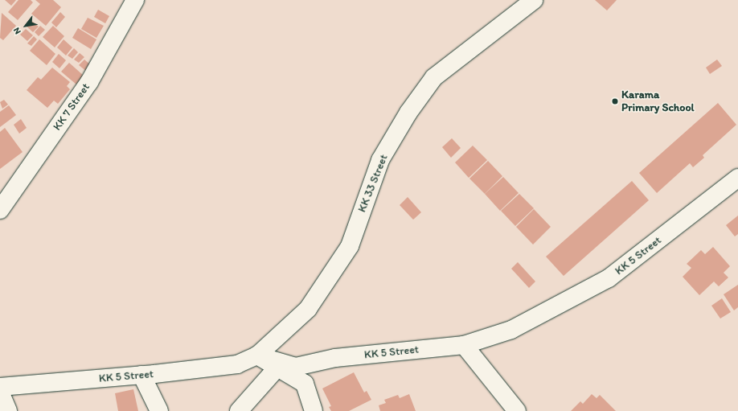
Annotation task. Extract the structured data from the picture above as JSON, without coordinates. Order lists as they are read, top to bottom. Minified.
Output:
{"streets":{"street":["KK 7 Street","KK 33 Street","KK 5 Street"]},"crossings":[["KK 33 Street","KK 5 Street"]],"places":["Karama Primary School"],"north":"bottom left"}
